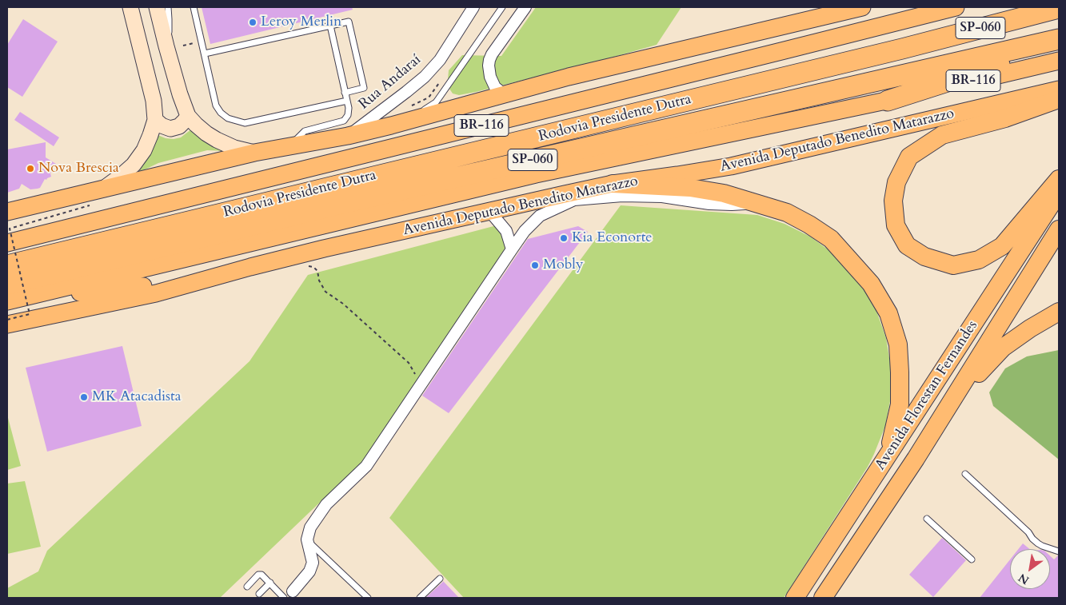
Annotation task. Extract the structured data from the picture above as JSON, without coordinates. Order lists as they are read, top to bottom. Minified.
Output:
{"streets":{"highway":["SP-060","Rodovia Presidente Dutra","Avenida Florestan Fernandes"],"main road":["BR-116","Avenida Deputado Benedito Matarazzo"],"street":["Rua Andaraí"]},"places":["Leroy Merlin","Nova Brescia","Kia Econorte","Mobly","MK Atacadista"],"north":"bottom left"}
